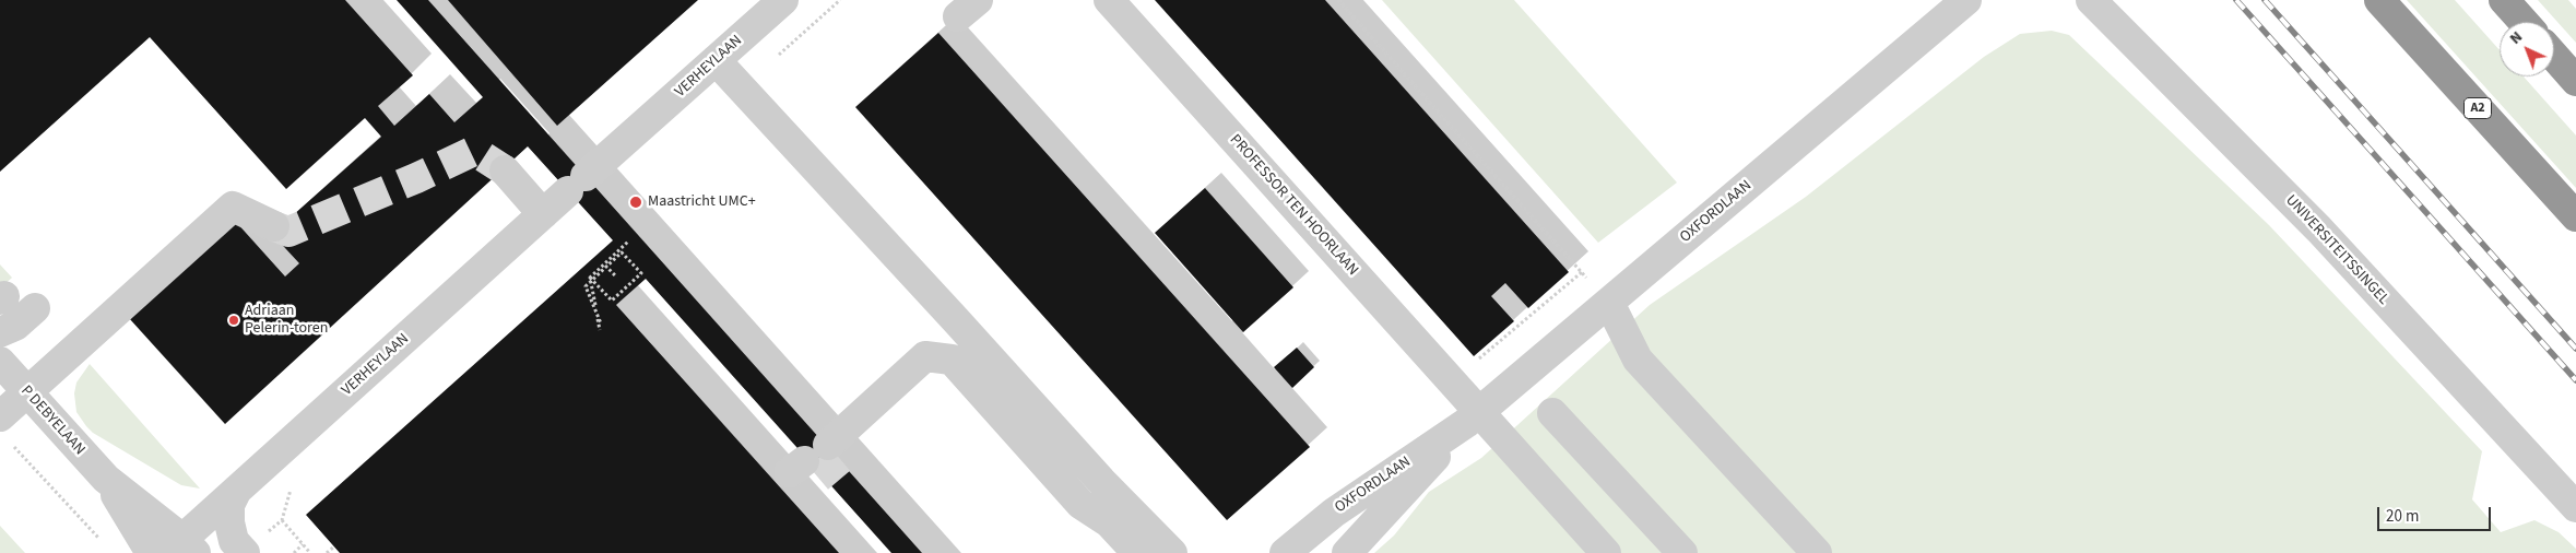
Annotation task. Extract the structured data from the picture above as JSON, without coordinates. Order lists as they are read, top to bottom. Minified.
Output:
{"streets":{"highway":["A2"],"street":["VERHEYLAAN","PROFESSOR TEN HOORLAAN","OXFORDLAAN","UNIVERSITEITSSINGEL","P DEBYELAAN"]},"crossings":[["VERHEYLAAN","P DEBYELAAN"],["PROFESSOR TEN HOORLAAN","OXFORDLAAN"]],"places":["Maastricht UMC+","Adriaan Pelerin-toren"],"scale_bar":"20 m","north":"top left"}
